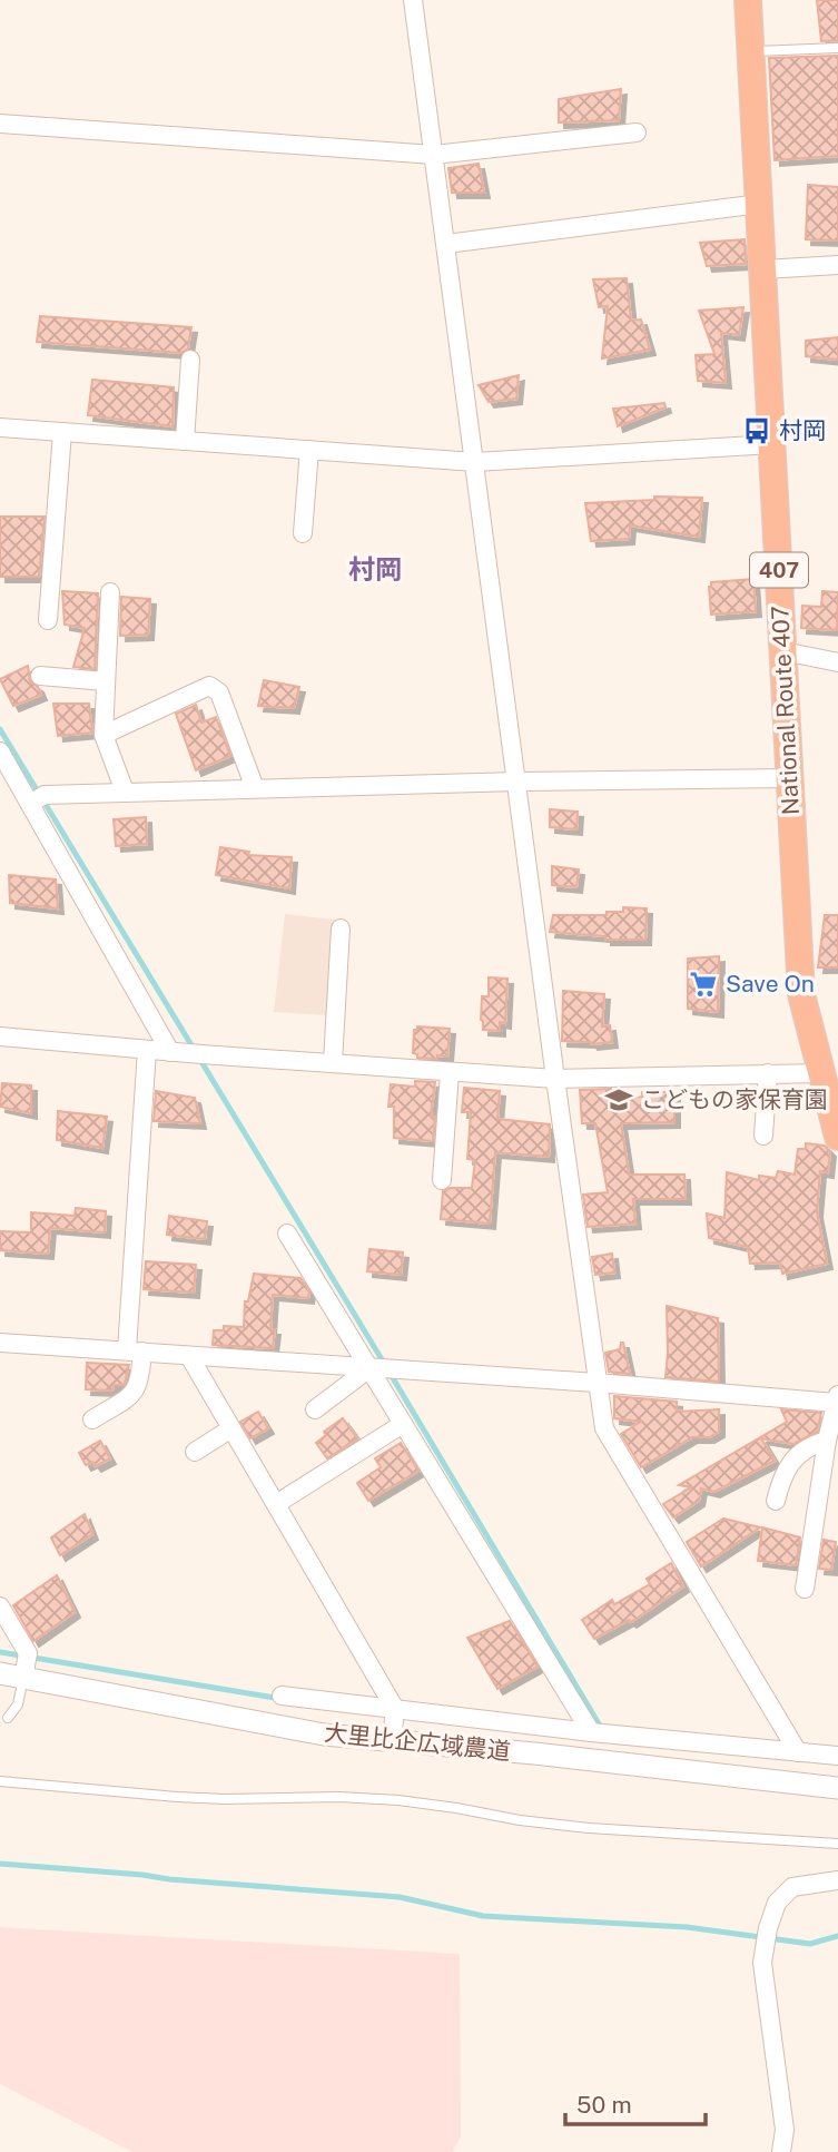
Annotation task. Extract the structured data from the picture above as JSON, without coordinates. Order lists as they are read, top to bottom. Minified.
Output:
{"streets":{"highway":["407","National Route 407"],"street":["大里比企広域農道"]},"districts":["村岡"],"places":{"bus stop":["村岡"],"supermarket":["Save On"],"school or university":["こどもの家保育園"]},"scale_bar":"50 m"}
